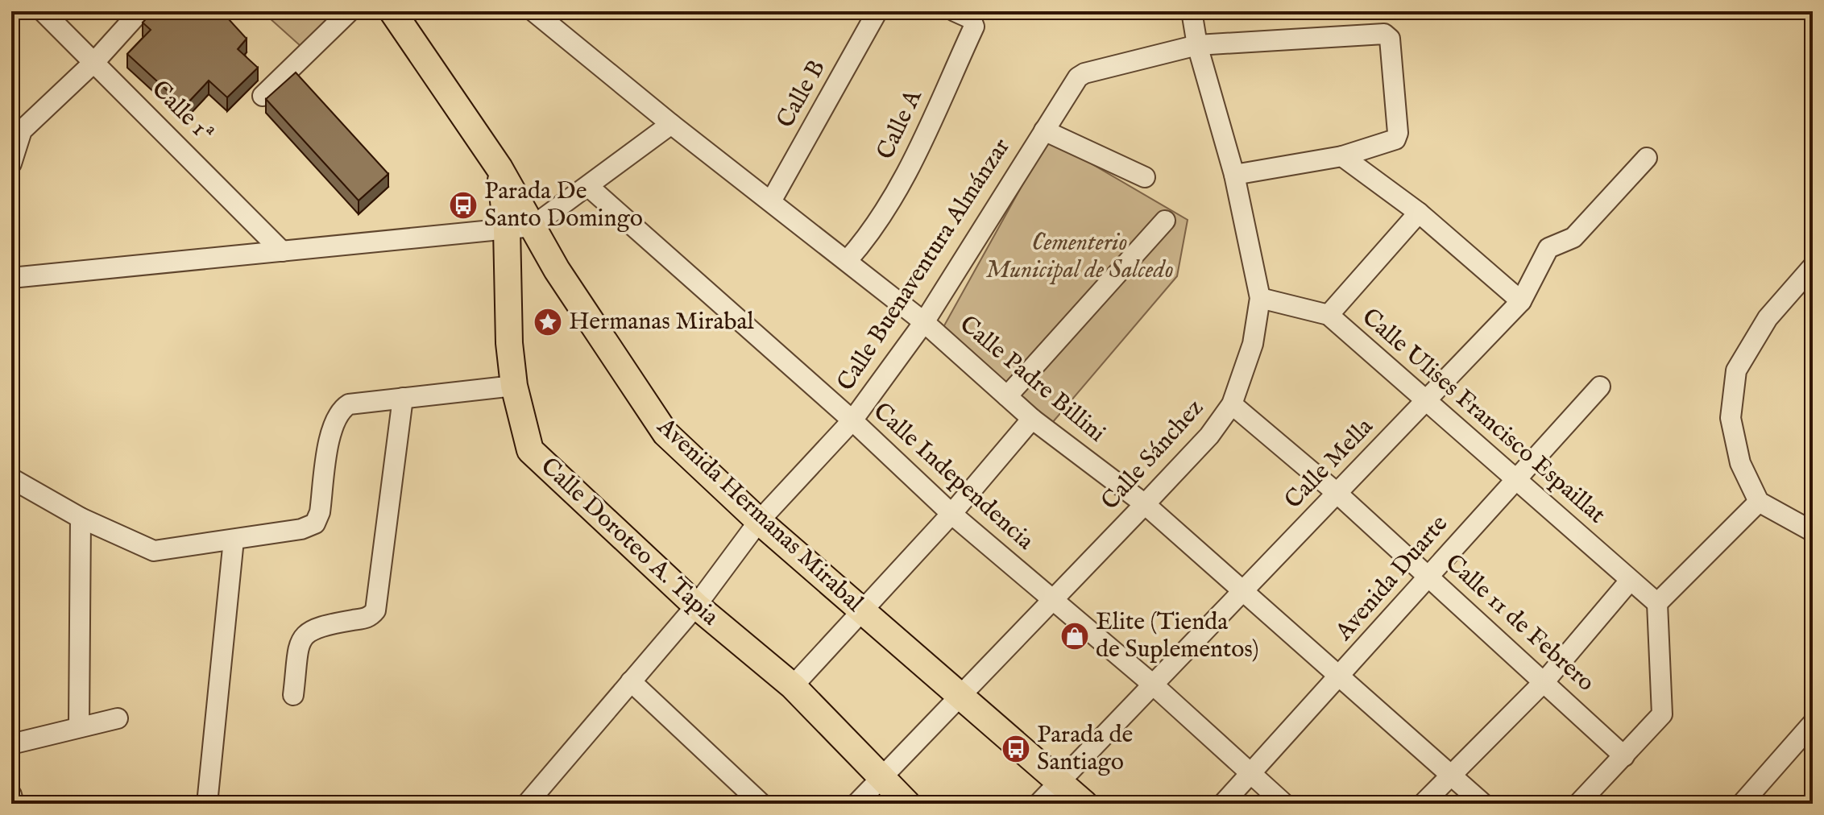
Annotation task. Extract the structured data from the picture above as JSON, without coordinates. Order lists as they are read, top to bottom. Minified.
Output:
{"streets":{"main road":["Avenida Hermanas Mirabal","Calle Doroteo A. Tapia"],"street":["Calle B","Calle 1ª","Calle A","Calle Buenaventura Almánzar","Calle Padre Billini","Calle Ulises Francisco Espaillat","Calle Sánchez","Calle Mella","Calle Independencia","Avenida Duarte","Calle 11 de Febrero"]},"crossings":[["Calle B","Calle Padre Billini"],["Calle A","Calle Padre Billini"],["Calle Buenaventura Almánzar","Calle Padre Billini"],["Calle Buenaventura Almánzar","Calle Sánchez"],["Calle Buenaventura Almánzar","Calle Independencia"],["Calle Buenaventura Almánzar","Avenida Hermanas Mirabal"],["Calle Buenaventura Almánzar","Calle Doroteo A. Tapia"],["Calle Padre Billini","Calle Sánchez"],["Calle Padre Billini","Calle Mella"],["Calle Padre Billini","Avenida Duarte"],["Calle Ulises Francisco Espaillat","Calle Sánchez"],["Calle Ulises Francisco Espaillat","Calle Mella"],["Calle Ulises Francisco Espaillat","Avenida Duarte"],["Calle Sánchez","Calle Independencia"],["Calle Sánchez","Avenida Hermanas Mirabal"],["Calle Sánchez","Calle Doroteo A. Tapia"],["Calle Sánchez","Calle 11 de Febrero"],["Calle Mella","Calle Independencia"],["Calle Mella","Avenida Hermanas Mirabal"],["Calle Mella","Calle 11 de Febrero"],["Calle Independencia","Avenida Duarte"],["Avenida Hermanas Mirabal","Calle Doroteo A. Tapia"],["Avenida Duarte","Calle 11 de Febrero"]],"parks":["Cementerio Municipal de Salcedo"],"places":{"bus stop":["Parada De Santo Domingo","Parada de Santiago"],"place":["Hermanas Mirabal"],"shop":["Elite (Tienda de Suplementos)"]}}
